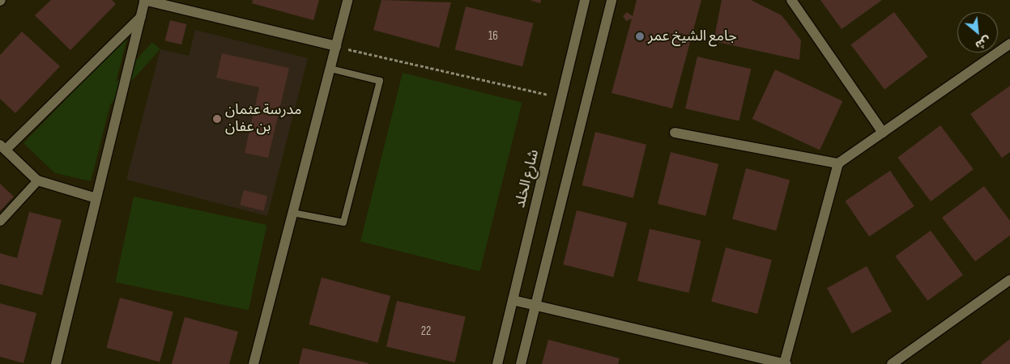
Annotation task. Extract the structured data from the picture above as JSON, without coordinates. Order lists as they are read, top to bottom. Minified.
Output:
{"streets":{"street":["شارع الخلد"]},"places":["جامع الشيخ عمر","مدرسة عثمان بن عفان"],"house_numbers":["16","22"],"north":"bottom right"}
